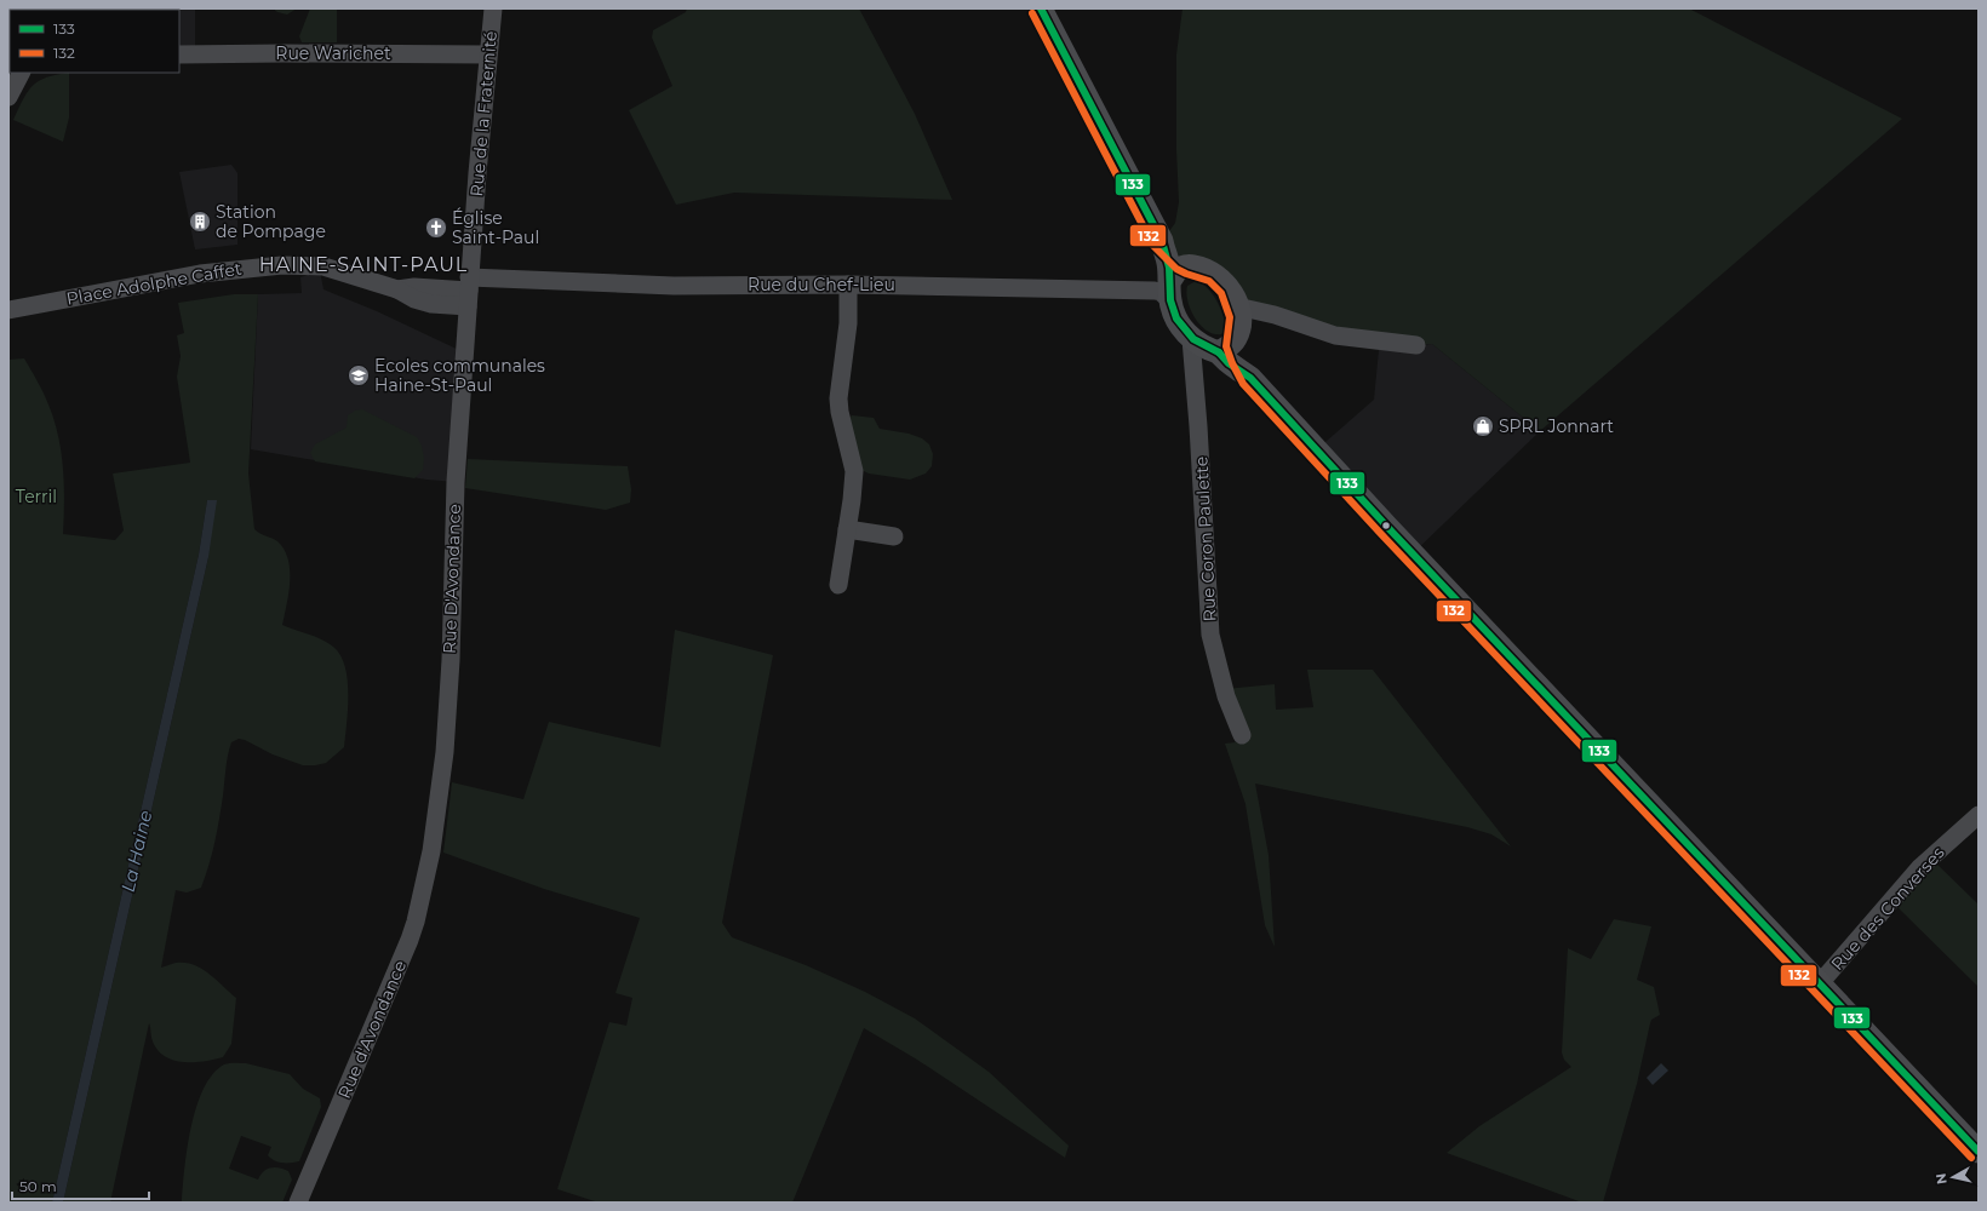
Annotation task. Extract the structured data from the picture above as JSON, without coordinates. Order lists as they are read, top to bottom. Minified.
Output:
{"streets":{"street":["Rue Warichet","Rue de la Fraternité","Place Adolphe Caffet","Rue du Chef-Lieu","Rue Coron Paulette","Rue D'Avondance","Rue des Converses","Rue d'Avondance"]},"crossings":[["Rue Warichet","Rue de la Fraternité"],["Rue de la Fraternité","Place Adolphe Caffet"],["Rue de la Fraternité","Rue du Chef-Lieu"],["Rue de la Fraternité","Rue D'Avondance"],["Place Adolphe Caffet","Rue du Chef-Lieu"],["Place Adolphe Caffet","Rue D'Avondance"],["Rue du Chef-Lieu","Rue Coron Paulette"],["Rue du Chef-Lieu","Rue D'Avondance"],["Rue D'Avondance","Rue d'Avondance"]],"districts":["HAINE-SAINT-PAUL"],"water":["La Haine"],"parks":["Terril"],"places":{"building":["Station de Pompage"],"church":["Église Saint-Paul"],"school or university":["Ecoles communales Haine-St-Paul"],"shop":["SPRL Jonnart"]},"lines":["transit line 133","transit line 132"],"legend":["133","132"],"scale_bar":"50 m","north":"left"}
